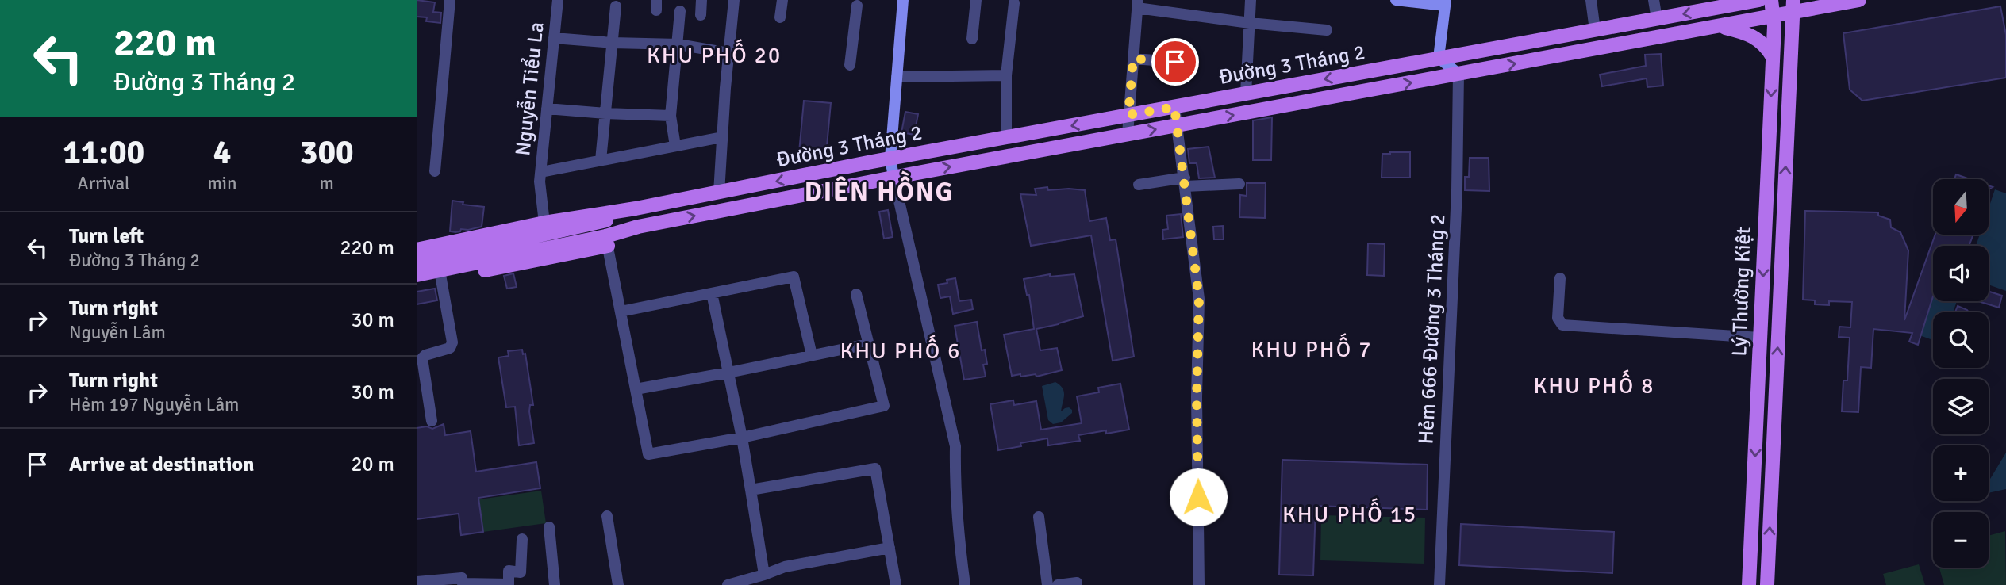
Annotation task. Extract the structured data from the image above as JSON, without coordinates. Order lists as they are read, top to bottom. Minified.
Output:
{"streets":{"main road":["Đường 3 Tháng 2","Lý Thường Kiệt"],"street":["Nguyễn Tiểu La","Hẻm 666 Đường 3 Tháng 2"]},"crossings":[["Đường 3 Tháng 2","Nguyễn Tiểu La"],["Đường 3 Tháng 2","Hẻm 666 Đường 3 Tháng 2"]],"districts":["KHU PHỐ 20","DIÊN HỒNG","KHU PHỐ 7","KHU PHỐ 6","KHU PHỐ 8","KHU PHỐ 15"],"north":"bottom","page":{"turn":["220 m","Đường 3 Tháng 2"],"eta":["11:00","Arrival","4","min","300","m"],"map_buttons":["+","−"],"list":[{"name":"Turn left","note":"Đường 3 Tháng 2","value":"220 m"},{"name":"Turn right","note":"Nguyễn Lâm","value":"30 m"},{"name":"Turn right","note":"Hẻm 197 Nguyễn Lâm","value":"30 m"},{"name":"Arrive at destination","value":"20 m"}]}}
